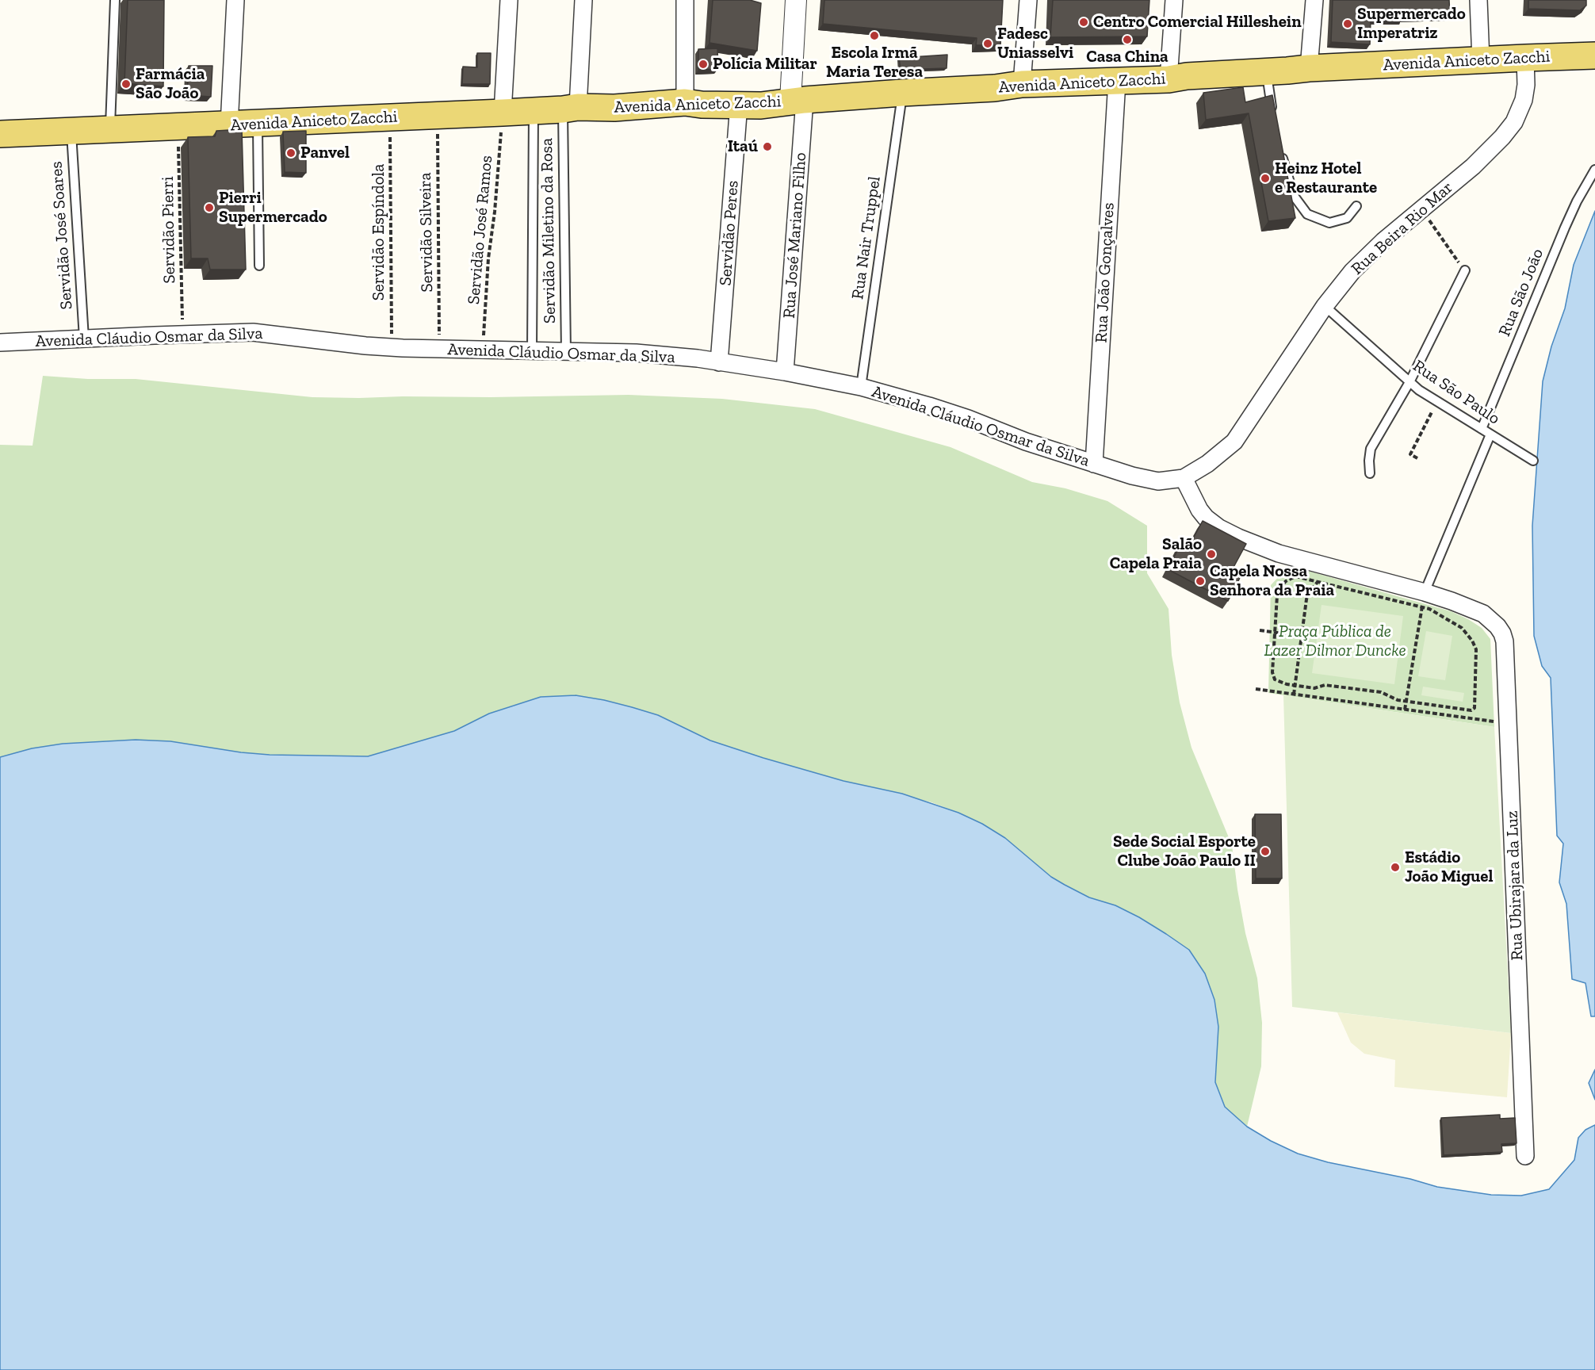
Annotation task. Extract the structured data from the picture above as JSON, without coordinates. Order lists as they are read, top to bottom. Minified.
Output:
{"streets":{"main road":["Avenida Aniceto Zacchi"],"street":["Rua Beira Rio Mar","Servidão Peres","Rua José Mariano Filho","Rua João Gonçalves","Avenida Cláudio Osmar da Silva","Rua Ubirajara da Luz"],"lane":["Servidão Miletino da Rosa","Servidão José Soares","Rua Nair Truppel","Rua São João","Rua São Paulo"],"path":["Servidão Pierri","Servidão José Ramos","Servidão Espíndola","Servidão Silveira"]},"crossings":[["Avenida Aniceto Zacchi","Rua Beira Rio Mar"],["Avenida Aniceto Zacchi","Servidão Pierri"],["Avenida Aniceto Zacchi","Servidão José Ramos"],["Avenida Aniceto Zacchi","Servidão Miletino da Rosa"],["Avenida Aniceto Zacchi","Servidão Espíndola"],["Avenida Aniceto Zacchi","Servidão Silveira"],["Avenida Aniceto Zacchi","Servidão Peres"],["Avenida Aniceto Zacchi","Servidão José Soares"],["Avenida Aniceto Zacchi","Rua José Mariano Filho"],["Avenida Aniceto Zacchi","Rua Nair Truppel"],["Avenida Aniceto Zacchi","Rua João Gonçalves"],["Rua Beira Rio Mar","Avenida Cláudio Osmar da Silva"],["Rua Beira Rio Mar","Rua São Paulo"],["Servidão Pierri","Avenida Cláudio Osmar da Silva"],["Servidão José Ramos","Avenida Cláudio Osmar da Silva"],["Servidão Miletino da Rosa","Avenida Cláudio Osmar da Silva"],["Servidão Espíndola","Avenida Cláudio Osmar da Silva"],["Servidão Silveira","Avenida Cláudio Osmar da Silva"],["Servidão Peres","Avenida Cláudio Osmar da Silva"],["Servidão José Soares","Avenida Cláudio Osmar da Silva"],["Rua José Mariano Filho","Avenida Cláudio Osmar da Silva"],["Rua Nair Truppel","Avenida Cláudio Osmar da Silva"],["Rua João Gonçalves","Avenida Cláudio Osmar da Silva"],["Rua São João","Rua São Paulo"]],"parks":["Praça Pública de Lazer Dilmor Duncke"],"places":["Centro Comercial Hilleshein","Supermercado Imperatriz","Escola Irmã Maria Teresa","Casa China","Fadesc Uniasselvi","Polícia Militar","Farmácia São João","Itaú","Panvel","Heinz Hotel e Restaurante","Pierri Supermercado","Salão Capela Praia","Capela Nossa Senhora da Praia","Sede Social Esporte Clube João Paulo II","Estádio João Miguel"]}
